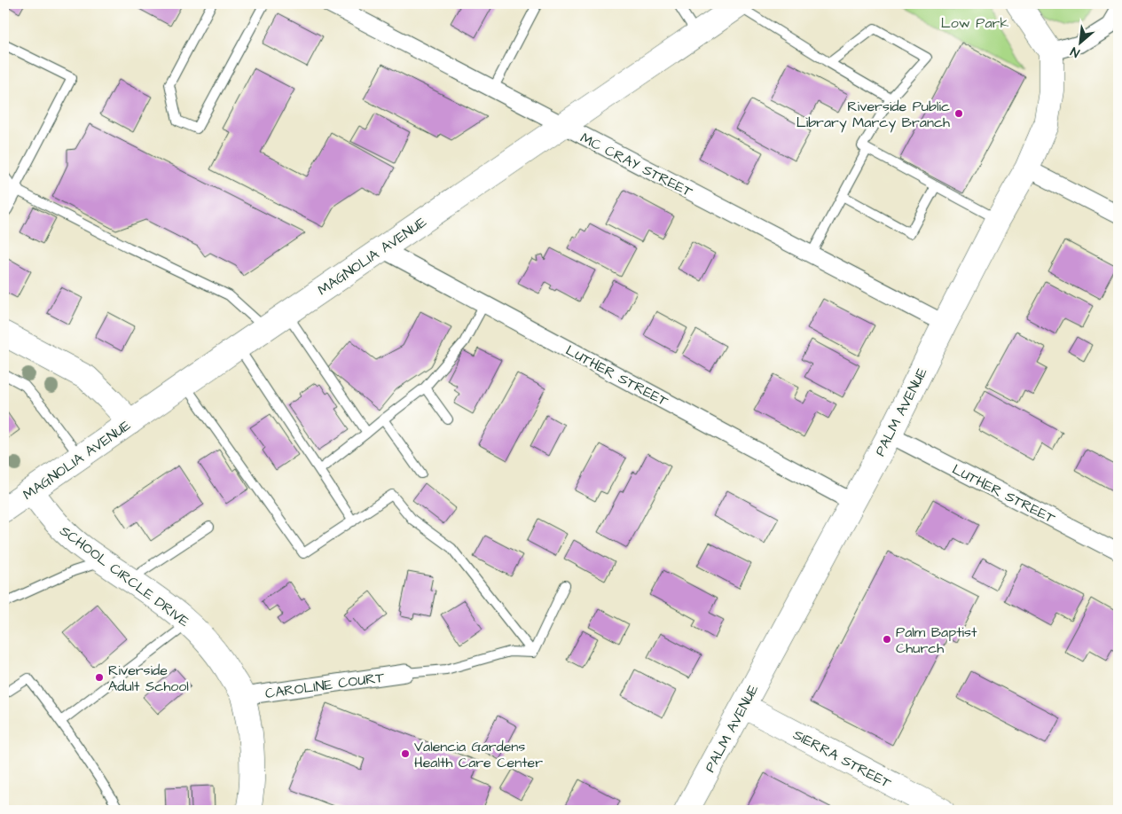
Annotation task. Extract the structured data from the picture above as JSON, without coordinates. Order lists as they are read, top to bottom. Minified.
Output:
{"streets":{"street":["MC CRAY STREET","MAGNOLIA AVENUE","LUTHER STREET","PALM AVENUE","SCHOOL CIRCLE DRIVE","CAROLINE COURT","SIERRA STREET"]},"crossings":[["MC CRAY STREET","MAGNOLIA AVENUE"],["MC CRAY STREET","PALM AVENUE"],["MAGNOLIA AVENUE","LUTHER STREET"],["MAGNOLIA AVENUE","SCHOOL CIRCLE DRIVE"],["LUTHER STREET","PALM AVENUE"],["PALM AVENUE","SIERRA STREET"],["SCHOOL CIRCLE DRIVE","CAROLINE COURT"]],"parks":["Low Park"],"places":["Riverside Public Library Marcy Branch","Palm Baptist Church","Riverside Adult School","Valencia Gardens Health Care Center"],"north":"bottom left"}
